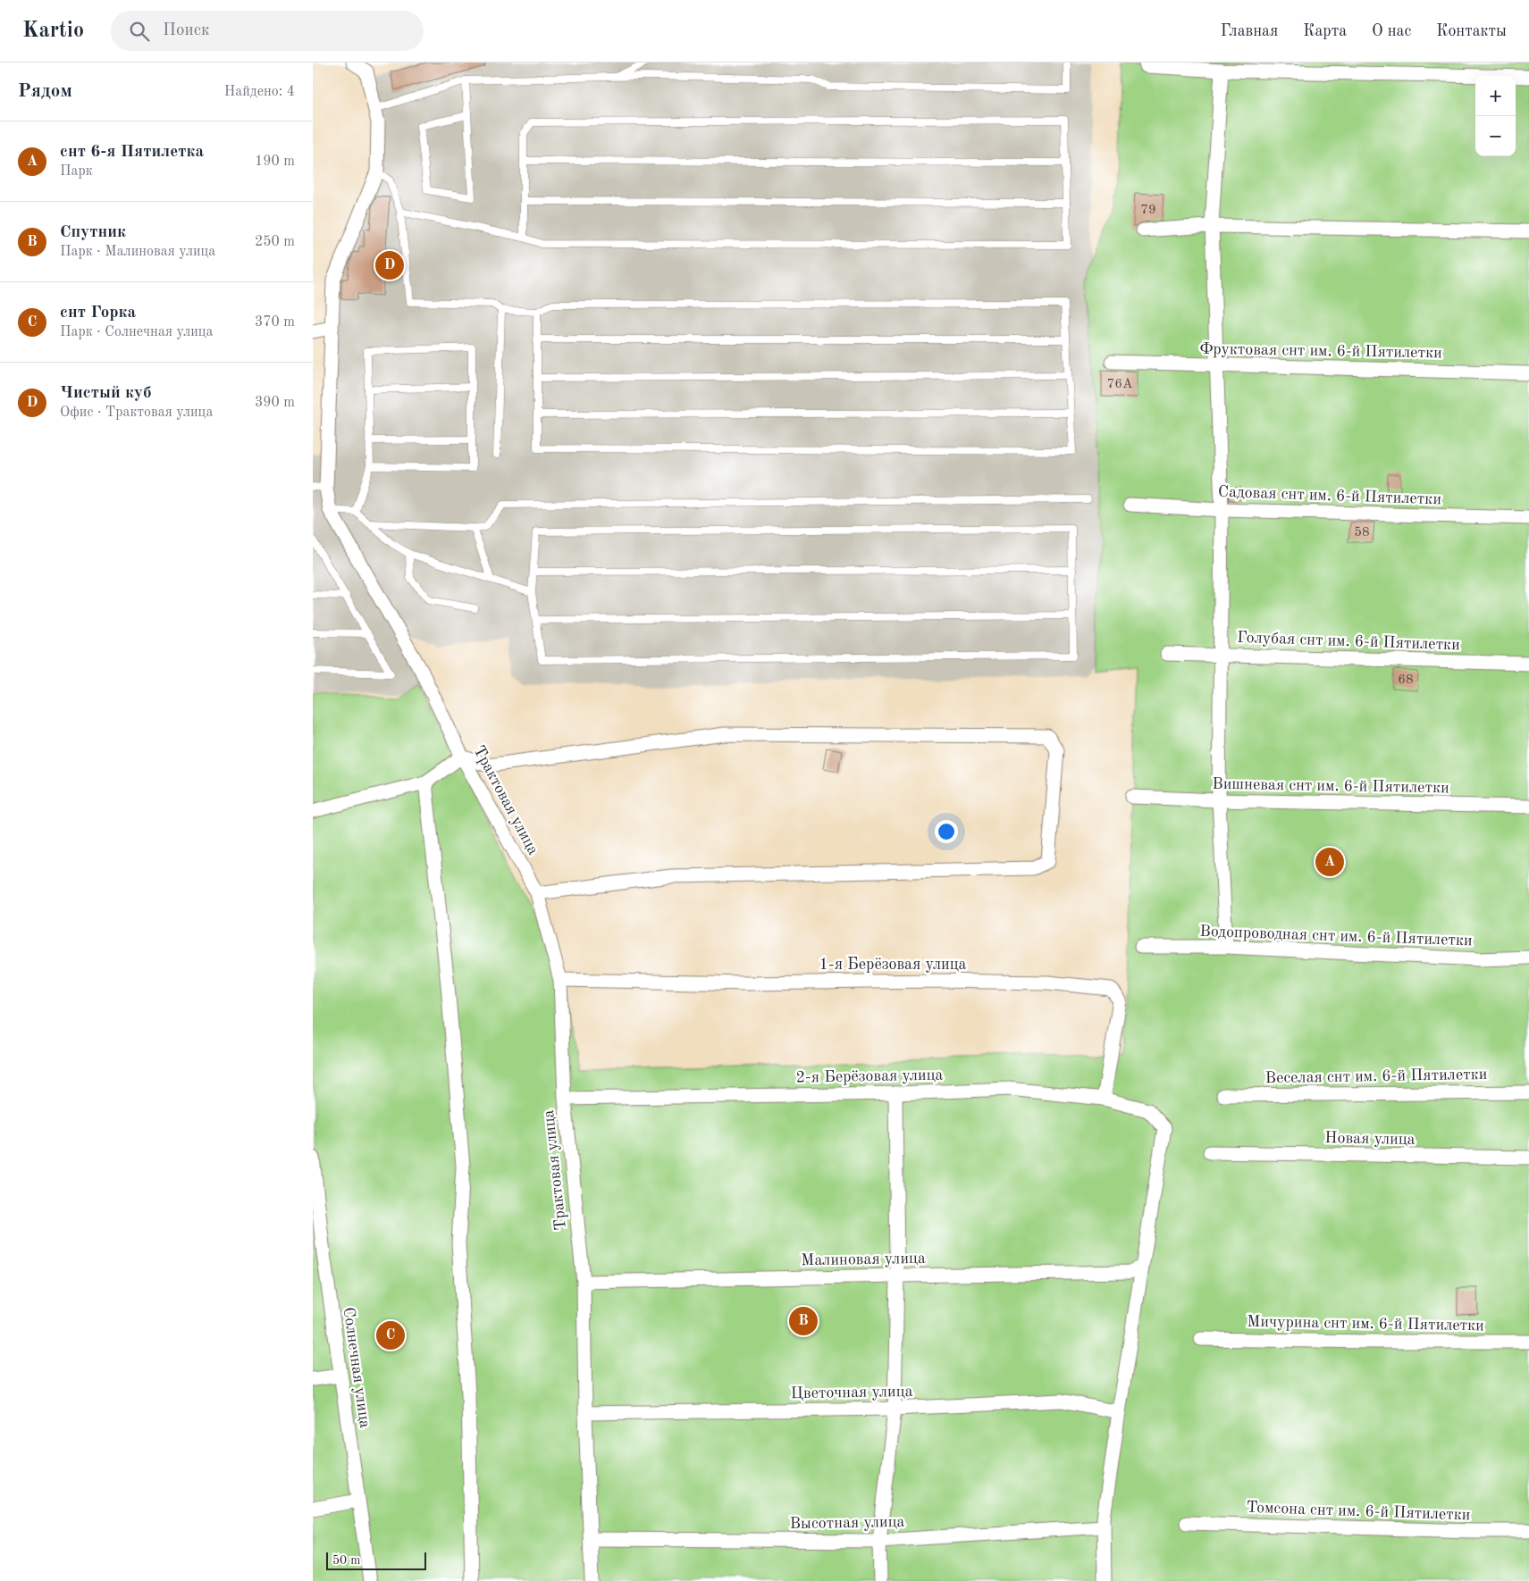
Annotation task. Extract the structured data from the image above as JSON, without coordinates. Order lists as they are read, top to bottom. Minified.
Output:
{"streets":{"street":["Фруктовая снт им. 6-й Пятилетки","Садовая снт им. 6-й Пятилетки","Голубая снт им. 6-й Пятилетки","Вишневая снт им. 6-й Пятилетки","Трактовая улица","Водопроводная снт им. 6-й Пятилетки","1-я Берёзовая улица","2-я Берёзовая улица","Веселая снт им. 6-й Пятилетки","Новая улица","Малиновая улица","Мичурина снт им. 6-й Пятилетки","Солнечная улица","Цветочная улица","Томсона снт им. 6-й Пятилетки","Высотная улица"]},"crossings":[["Трактовая улица","1-я Берёзовая улица"],["Трактовая улица","2-я Берёзовая улица"],["Трактовая улица","Малиновая улица"],["Трактовая улица","Цветочная улица"],["Трактовая улица","Высотная улица"],["1-я Берёзовая улица","2-я Берёзовая улица"],["2-я Берёзовая улица","Малиновая улица"]],"house_numbers":["79","76А","58","68"],"scale_bar":"50 m","page":{"header":"Kartio","search":"Поиск","nav":["Главная","Карта","О нас","Контакты"],"heading":["Рядом","Найдено: 4"],"map_buttons":["+","−"],"list":[{"mark":"A","name":"снт 6-я Пятилетка","note":"Парк","value":"190 m"},{"mark":"B","name":"Спутник","note":"Парк · Малиновая улица","value":"250 m"},{"mark":"C","name":"снт Горка","note":"Парк · Солнечная улица","value":"370 m"},{"mark":"D","name":"Чистый куб","note":"Офис · Трактовая улица","value":"390 m"}],"pins":["D","A","B","C"],"scale":"50 m"}}
